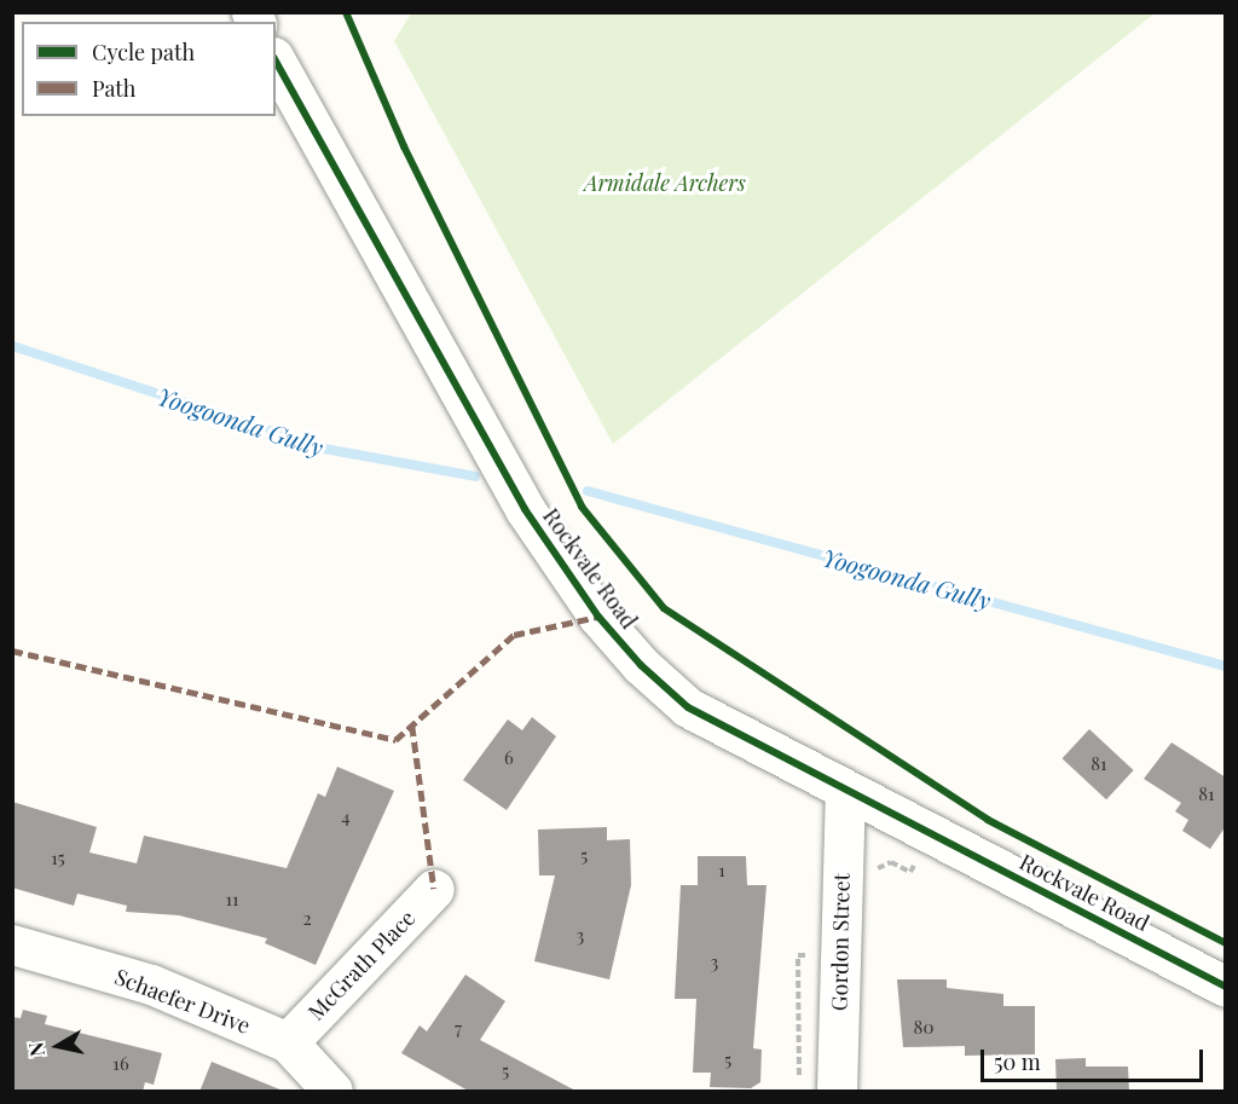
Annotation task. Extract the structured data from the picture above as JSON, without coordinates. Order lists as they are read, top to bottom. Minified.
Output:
{"streets":{"street":["Rockvale Road","Gordon Street","McGrath Place","Schaefer Drive"]},"crossings":[["Rockvale Road","Gordon Street"],["McGrath Place","Schaefer Drive"]],"water":["Yoogoonda Gully"],"parks":["Armidale Archers"],"house_numbers":["6","81","81","4","5","15","1","11","2","3","3","80","7","5","16","5"],"legend":["Cycle path","Path"],"scale_bar":"50 m","north":"left"}
